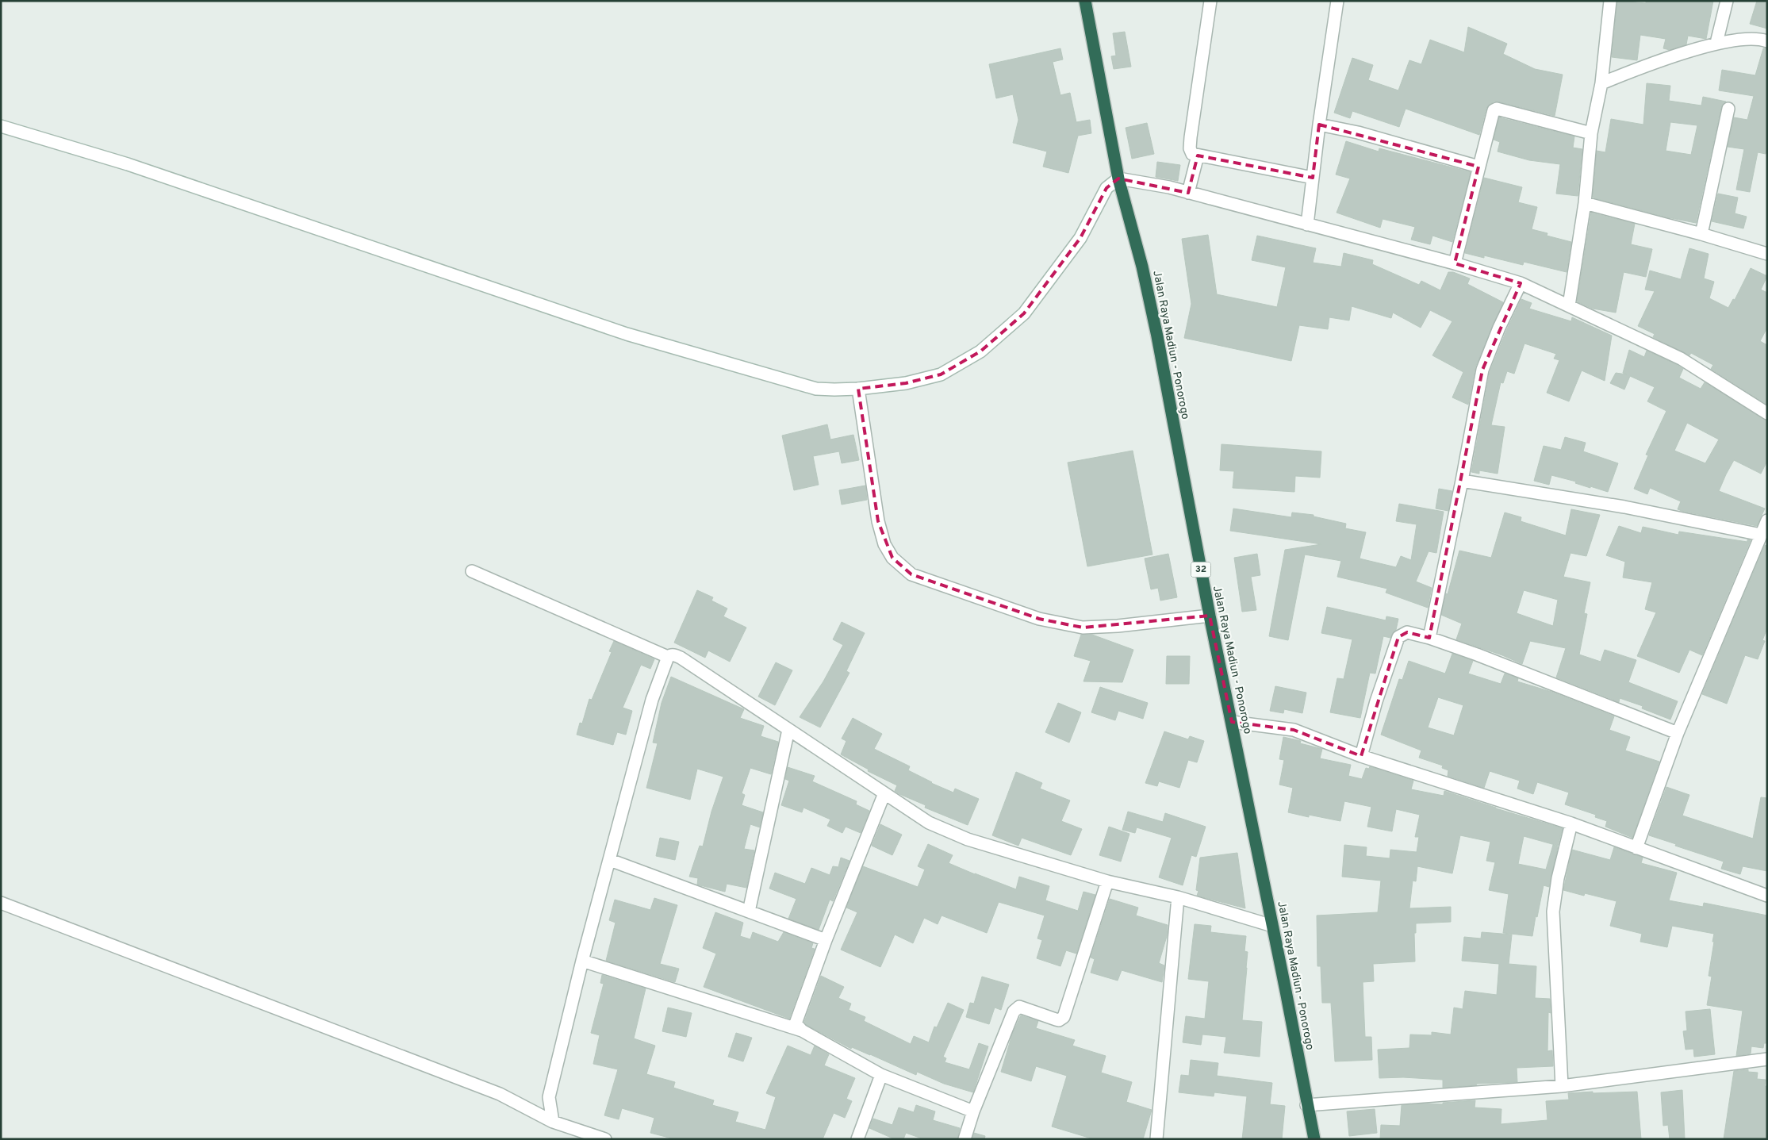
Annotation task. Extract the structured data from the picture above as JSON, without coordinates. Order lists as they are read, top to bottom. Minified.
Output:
{"streets":{"highway":["Jalan Raya Madiun - Ponorogo","32"]}}
